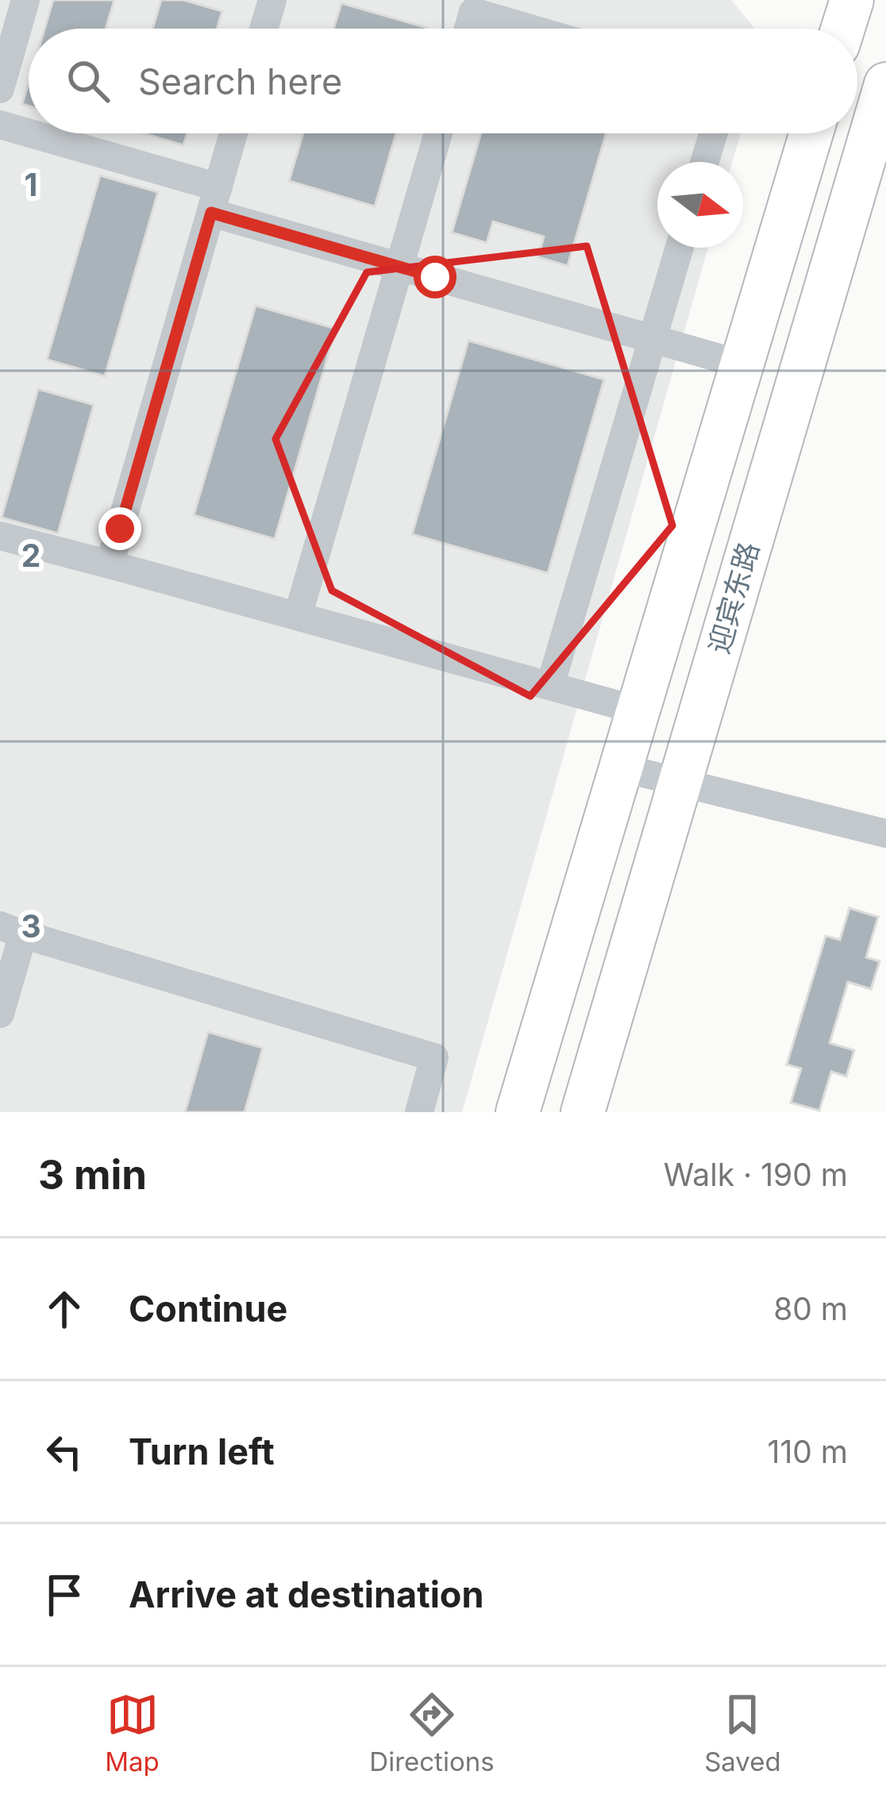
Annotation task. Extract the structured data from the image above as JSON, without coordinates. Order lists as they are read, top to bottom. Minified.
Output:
{"streets":{"highway":["迎宾东路"]},"north":"right","page":{"search":"Search here","heading":["3 min","Walk · 190 m"],"list":[["Continue","80 m"],["Turn left","110 m"],"Arrive at destination"],"nav":["Map","Directions","Saved"]},"grid":{"rows":["1","2","3"]}}
